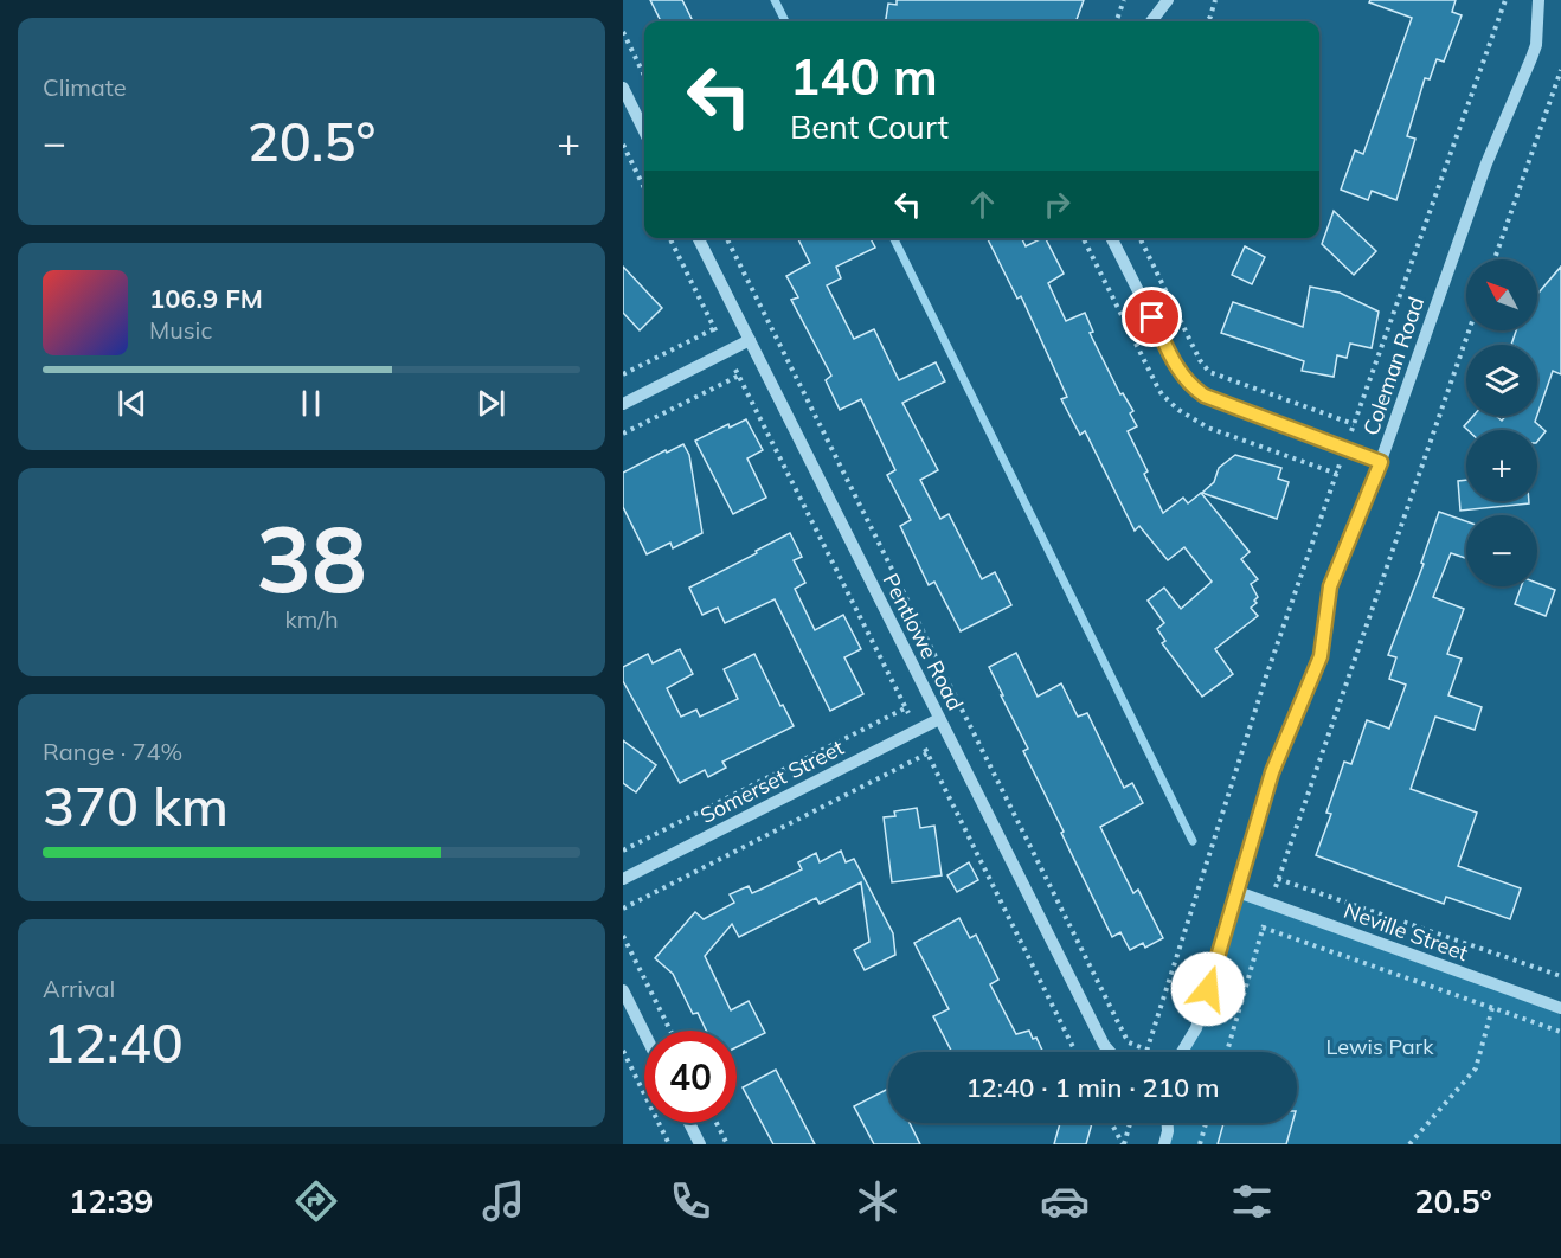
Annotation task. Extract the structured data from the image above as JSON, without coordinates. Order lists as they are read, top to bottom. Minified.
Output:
{"streets":{"street":["Coleman Road","Pentlowe Road","Somerset Street","Neville Street"]},"crossings":[["Coleman Road","Neville Street"],["Pentlowe Road","Somerset Street"]],"parks":["Lewis Park"],"north":"top left","page":{"tile":["Climate",["38","km/h"],["Range · 74%","370 km"],["Arrival","12:40"]],"turn":["140 m","Bent Court"],"heat":["−","20.5°","+"],"map_buttons":["+","−"],"song":["106.9 FM","Music"],"limit":"40","trip":"12:40 · 1 min · 210 m","tabs":["12:39","20.5°"]}}
